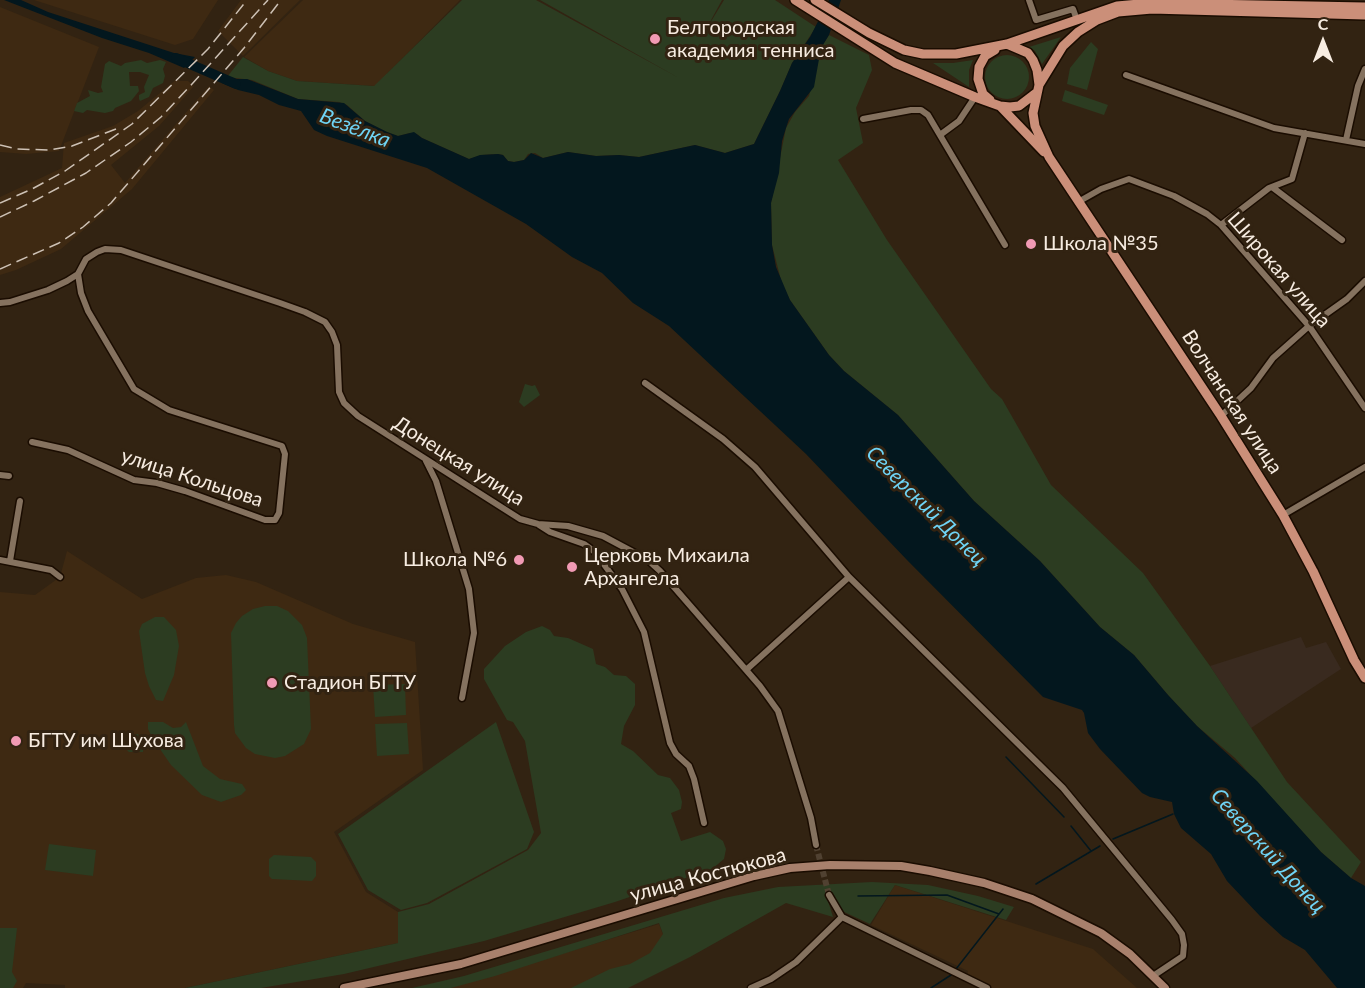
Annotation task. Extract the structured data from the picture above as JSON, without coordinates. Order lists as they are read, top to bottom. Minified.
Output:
{"streets":{"main road":["Волчанская улица","улица Костюкова"],"street":["Широкая улица","Донецкая улица","улица Кольцова"]},"crossings":[["Широкая улица","Волчанская улица"],["Донецкая улица","улица Кольцова"]],"water":["Везёлка","Северский Донец"],"places":["Белгородская академия тенниса","Школа №35","Школа №6","Церковь Михаила Архангела","Стадион БГТУ","БГТУ им Шухова"],"north":"top"}
